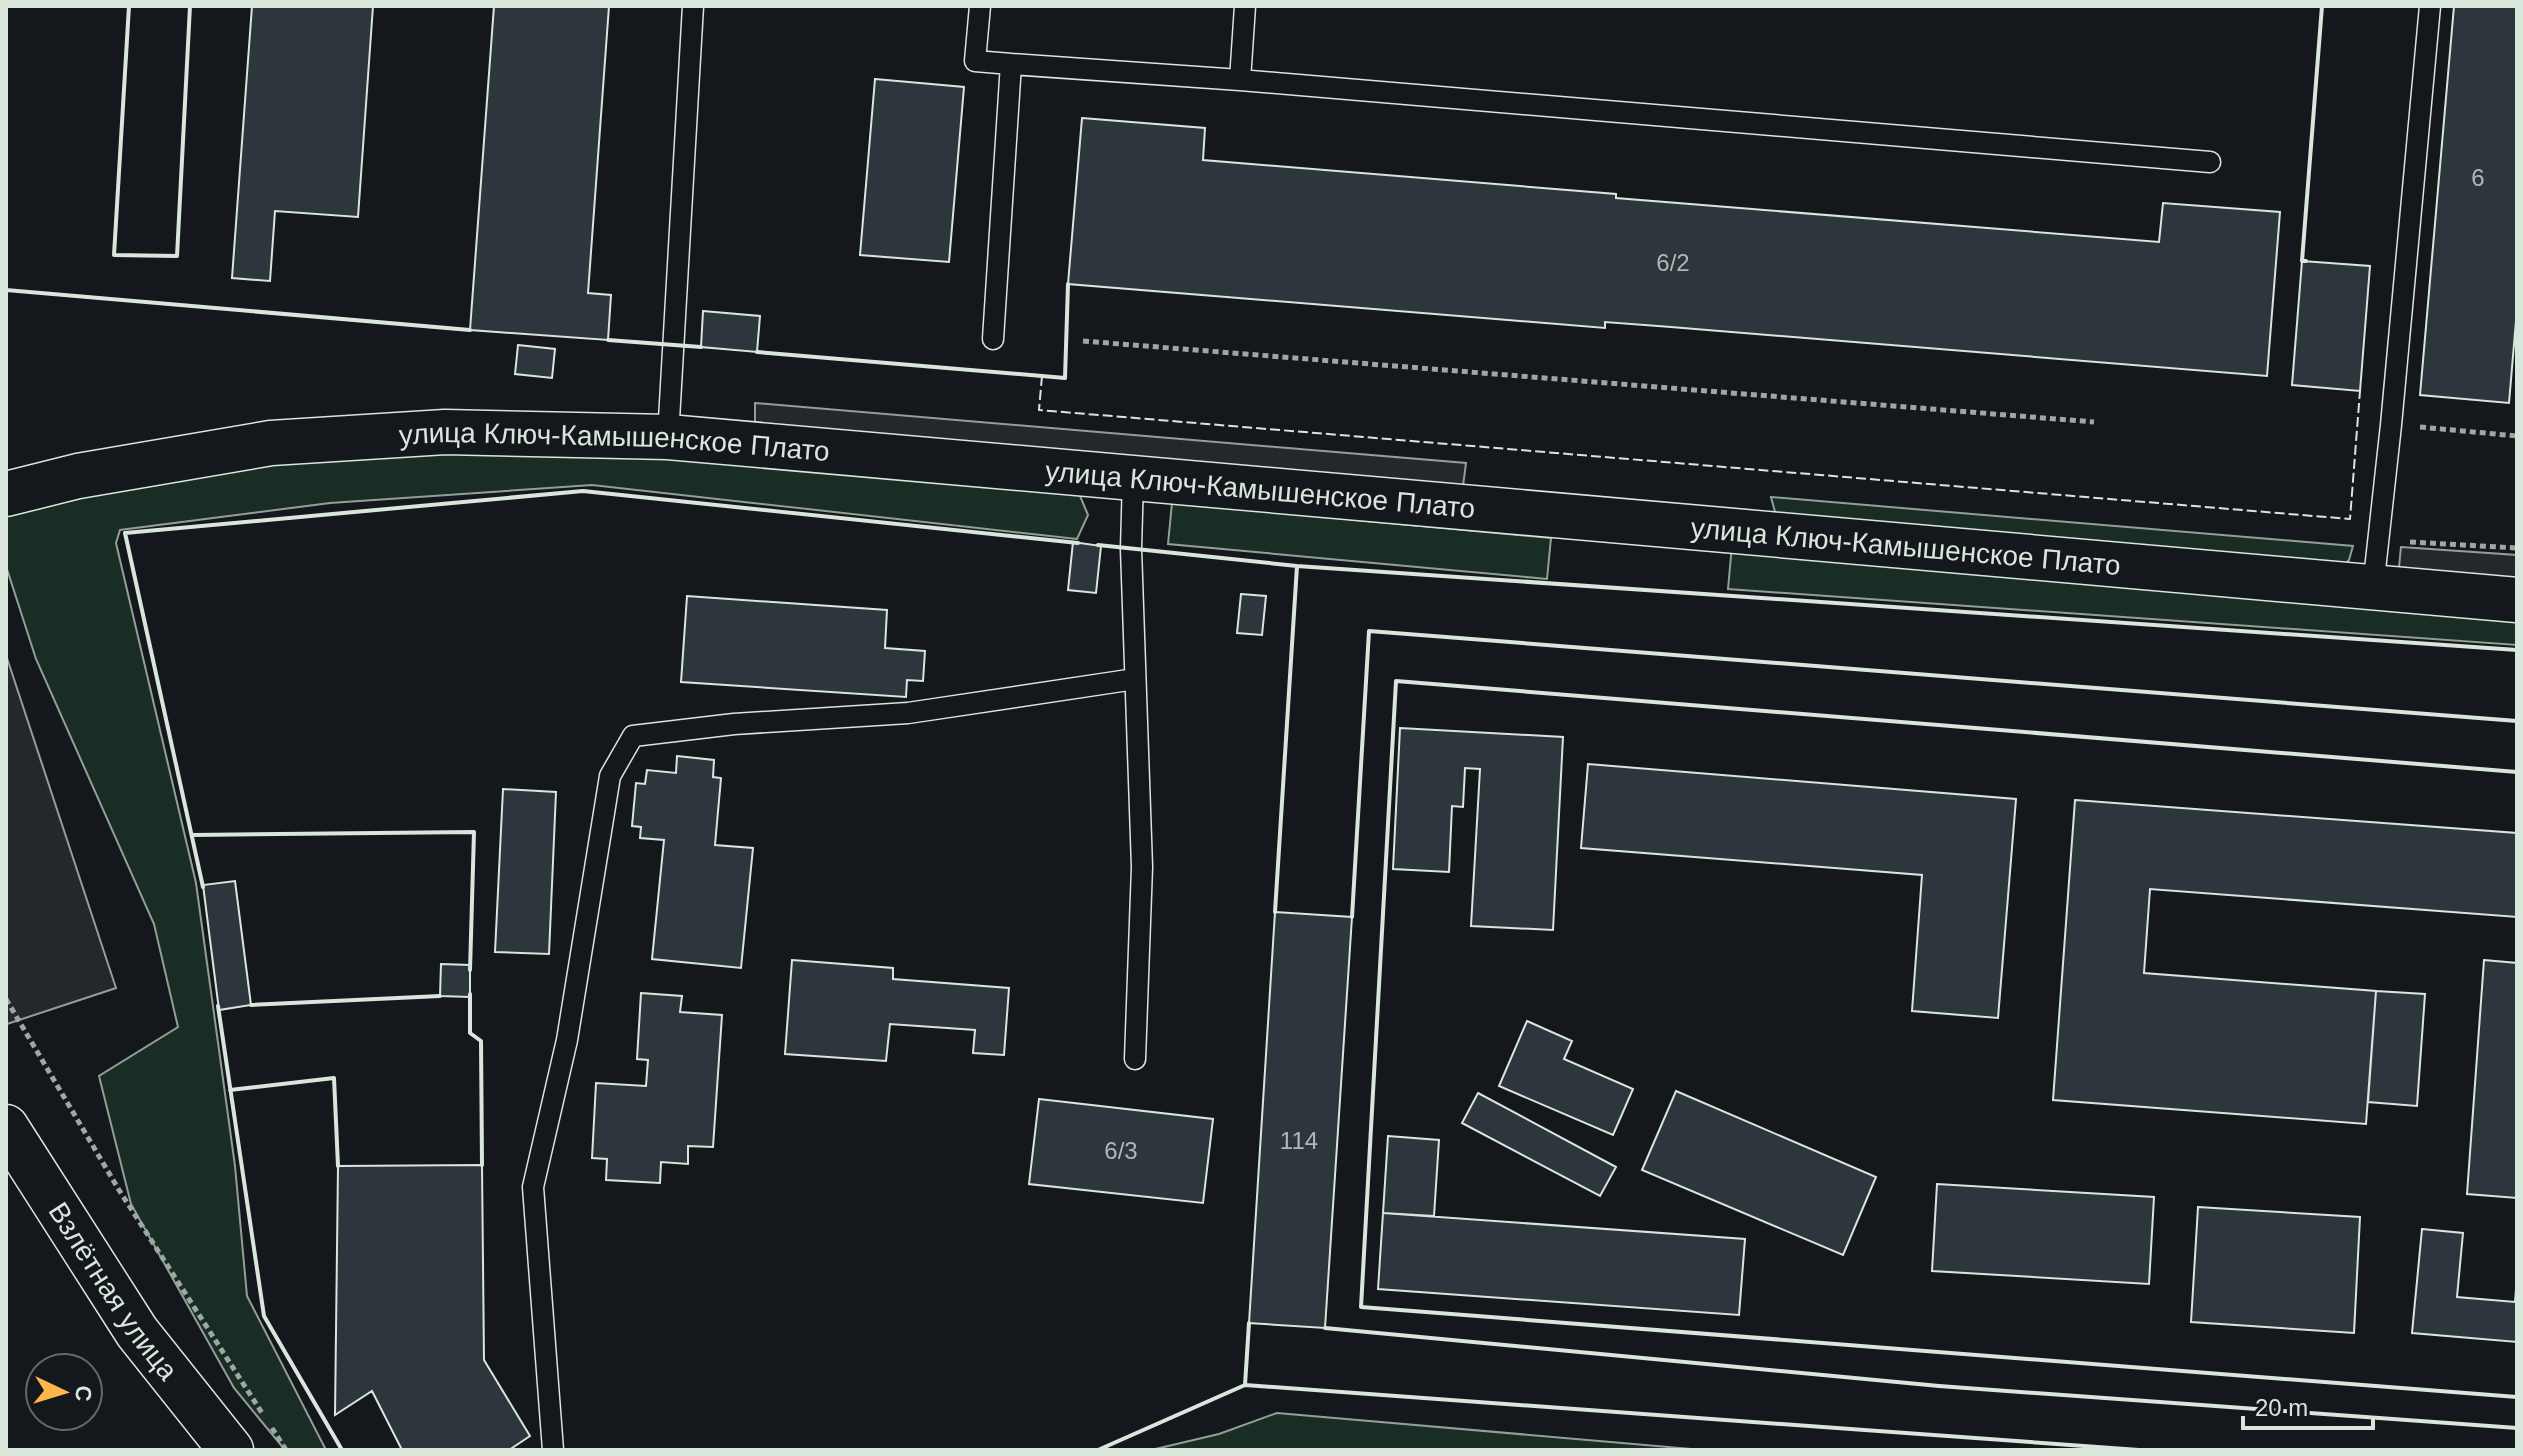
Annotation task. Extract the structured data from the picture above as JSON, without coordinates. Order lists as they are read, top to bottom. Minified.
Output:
{"streets":{"street":["улица Ключ-Камышенское Плато","Взлётная улица"]},"house_numbers":["6","6/2","114","6/3"],"scale_bar":"20 m","north":"right"}
